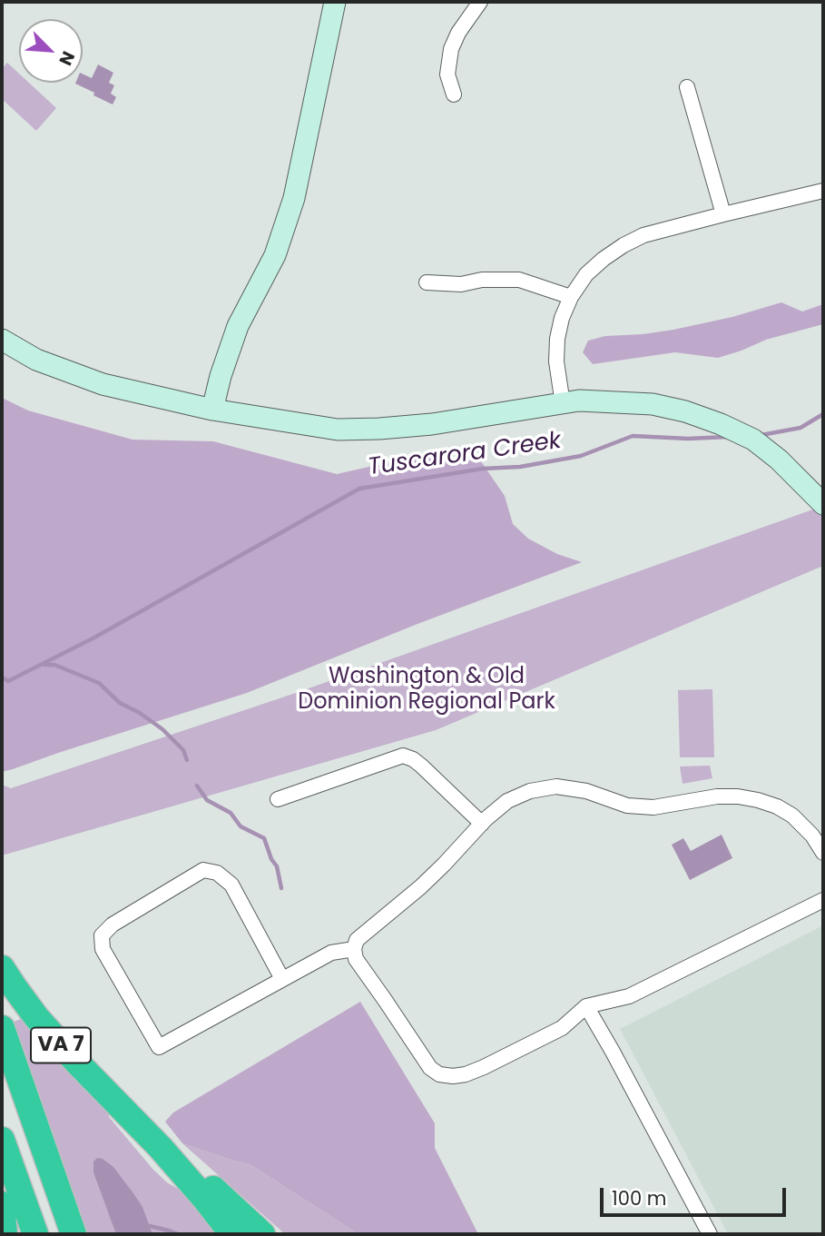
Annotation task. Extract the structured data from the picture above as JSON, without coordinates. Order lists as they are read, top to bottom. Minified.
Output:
{"streets":{"highway":["VA 7"]},"water":["Tuscarora Creek"],"parks":["Washington & Old Dominion Regional Park"],"scale_bar":"100 m","north":"bottom right"}
